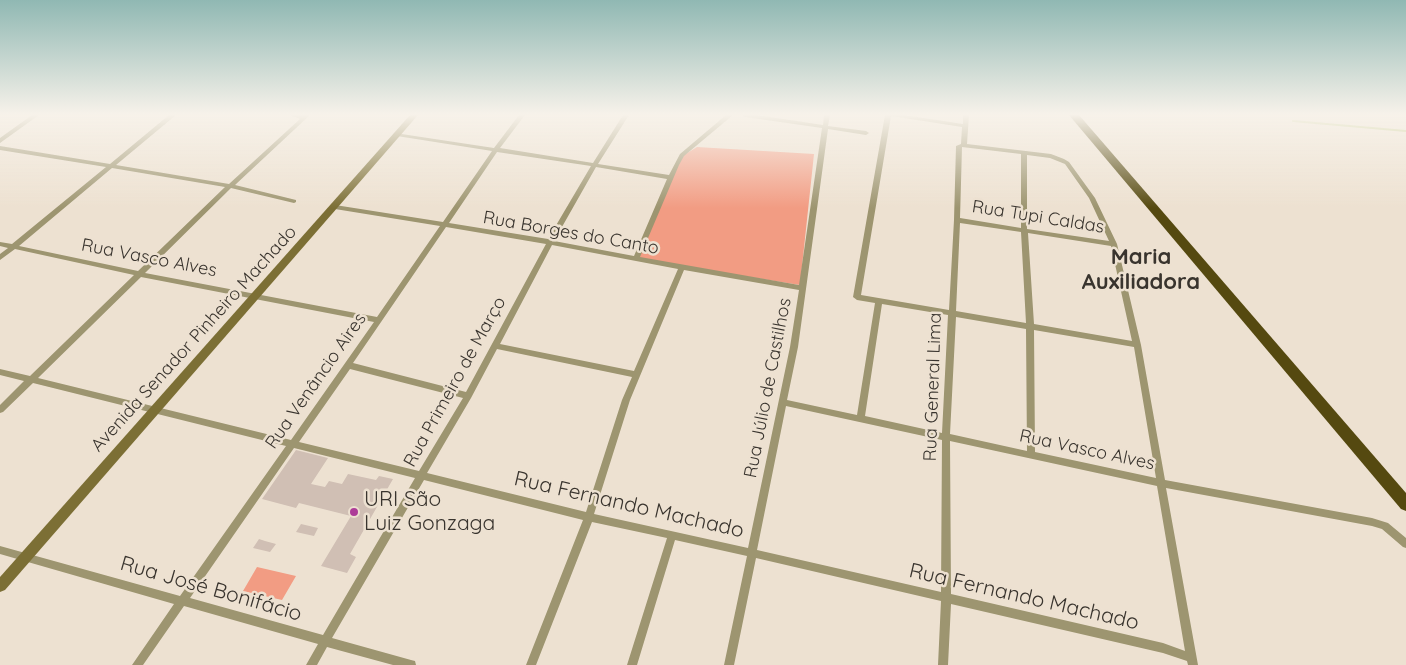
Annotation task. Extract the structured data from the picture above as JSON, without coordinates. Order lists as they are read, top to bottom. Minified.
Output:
{"streets":{"main road":["Avenida Senador Pinheiro Machado"],"street":["Rua Tupi Caldas","Rua Borges do Canto","Rua Vasco Alves","Rua Venâncio Aires","Rua Primeiro de Março","Rua General Lima","Rua Júlio de Castilhos","Rua Fernando Machado","Rua José Bonifácio"]},"crossings":[["Rua Tupi Caldas","Rua General Lima"],["Rua Borges do Canto","Avenida Senador Pinheiro Machado"],["Rua Borges do Canto","Rua Venâncio Aires"],["Rua Borges do Canto","Rua Primeiro de Março"],["Rua Borges do Canto","Rua Júlio de Castilhos"],["Rua Vasco Alves","Avenida Senador Pinheiro Machado"],["Rua Vasco Alves","Rua Venâncio Aires"],["Rua Vasco Alves","Rua General Lima"],["Rua Vasco Alves","Rua Júlio de Castilhos"],["Avenida Senador Pinheiro Machado","Rua Fernando Machado"],["Avenida Senador Pinheiro Machado","Rua José Bonifácio"],["Rua Venâncio Aires","Rua Fernando Machado"],["Rua Venâncio Aires","Rua José Bonifácio"],["Rua Primeiro de Março","Rua Fernando Machado"],["Rua Primeiro de Março","Rua José Bonifácio"],["Rua General Lima","Rua Fernando Machado"],["Rua Júlio de Castilhos","Rua Fernando Machado"]],"districts":["Maria Auxiliadora"],"places":["URI São Luiz Gonzaga"]}
